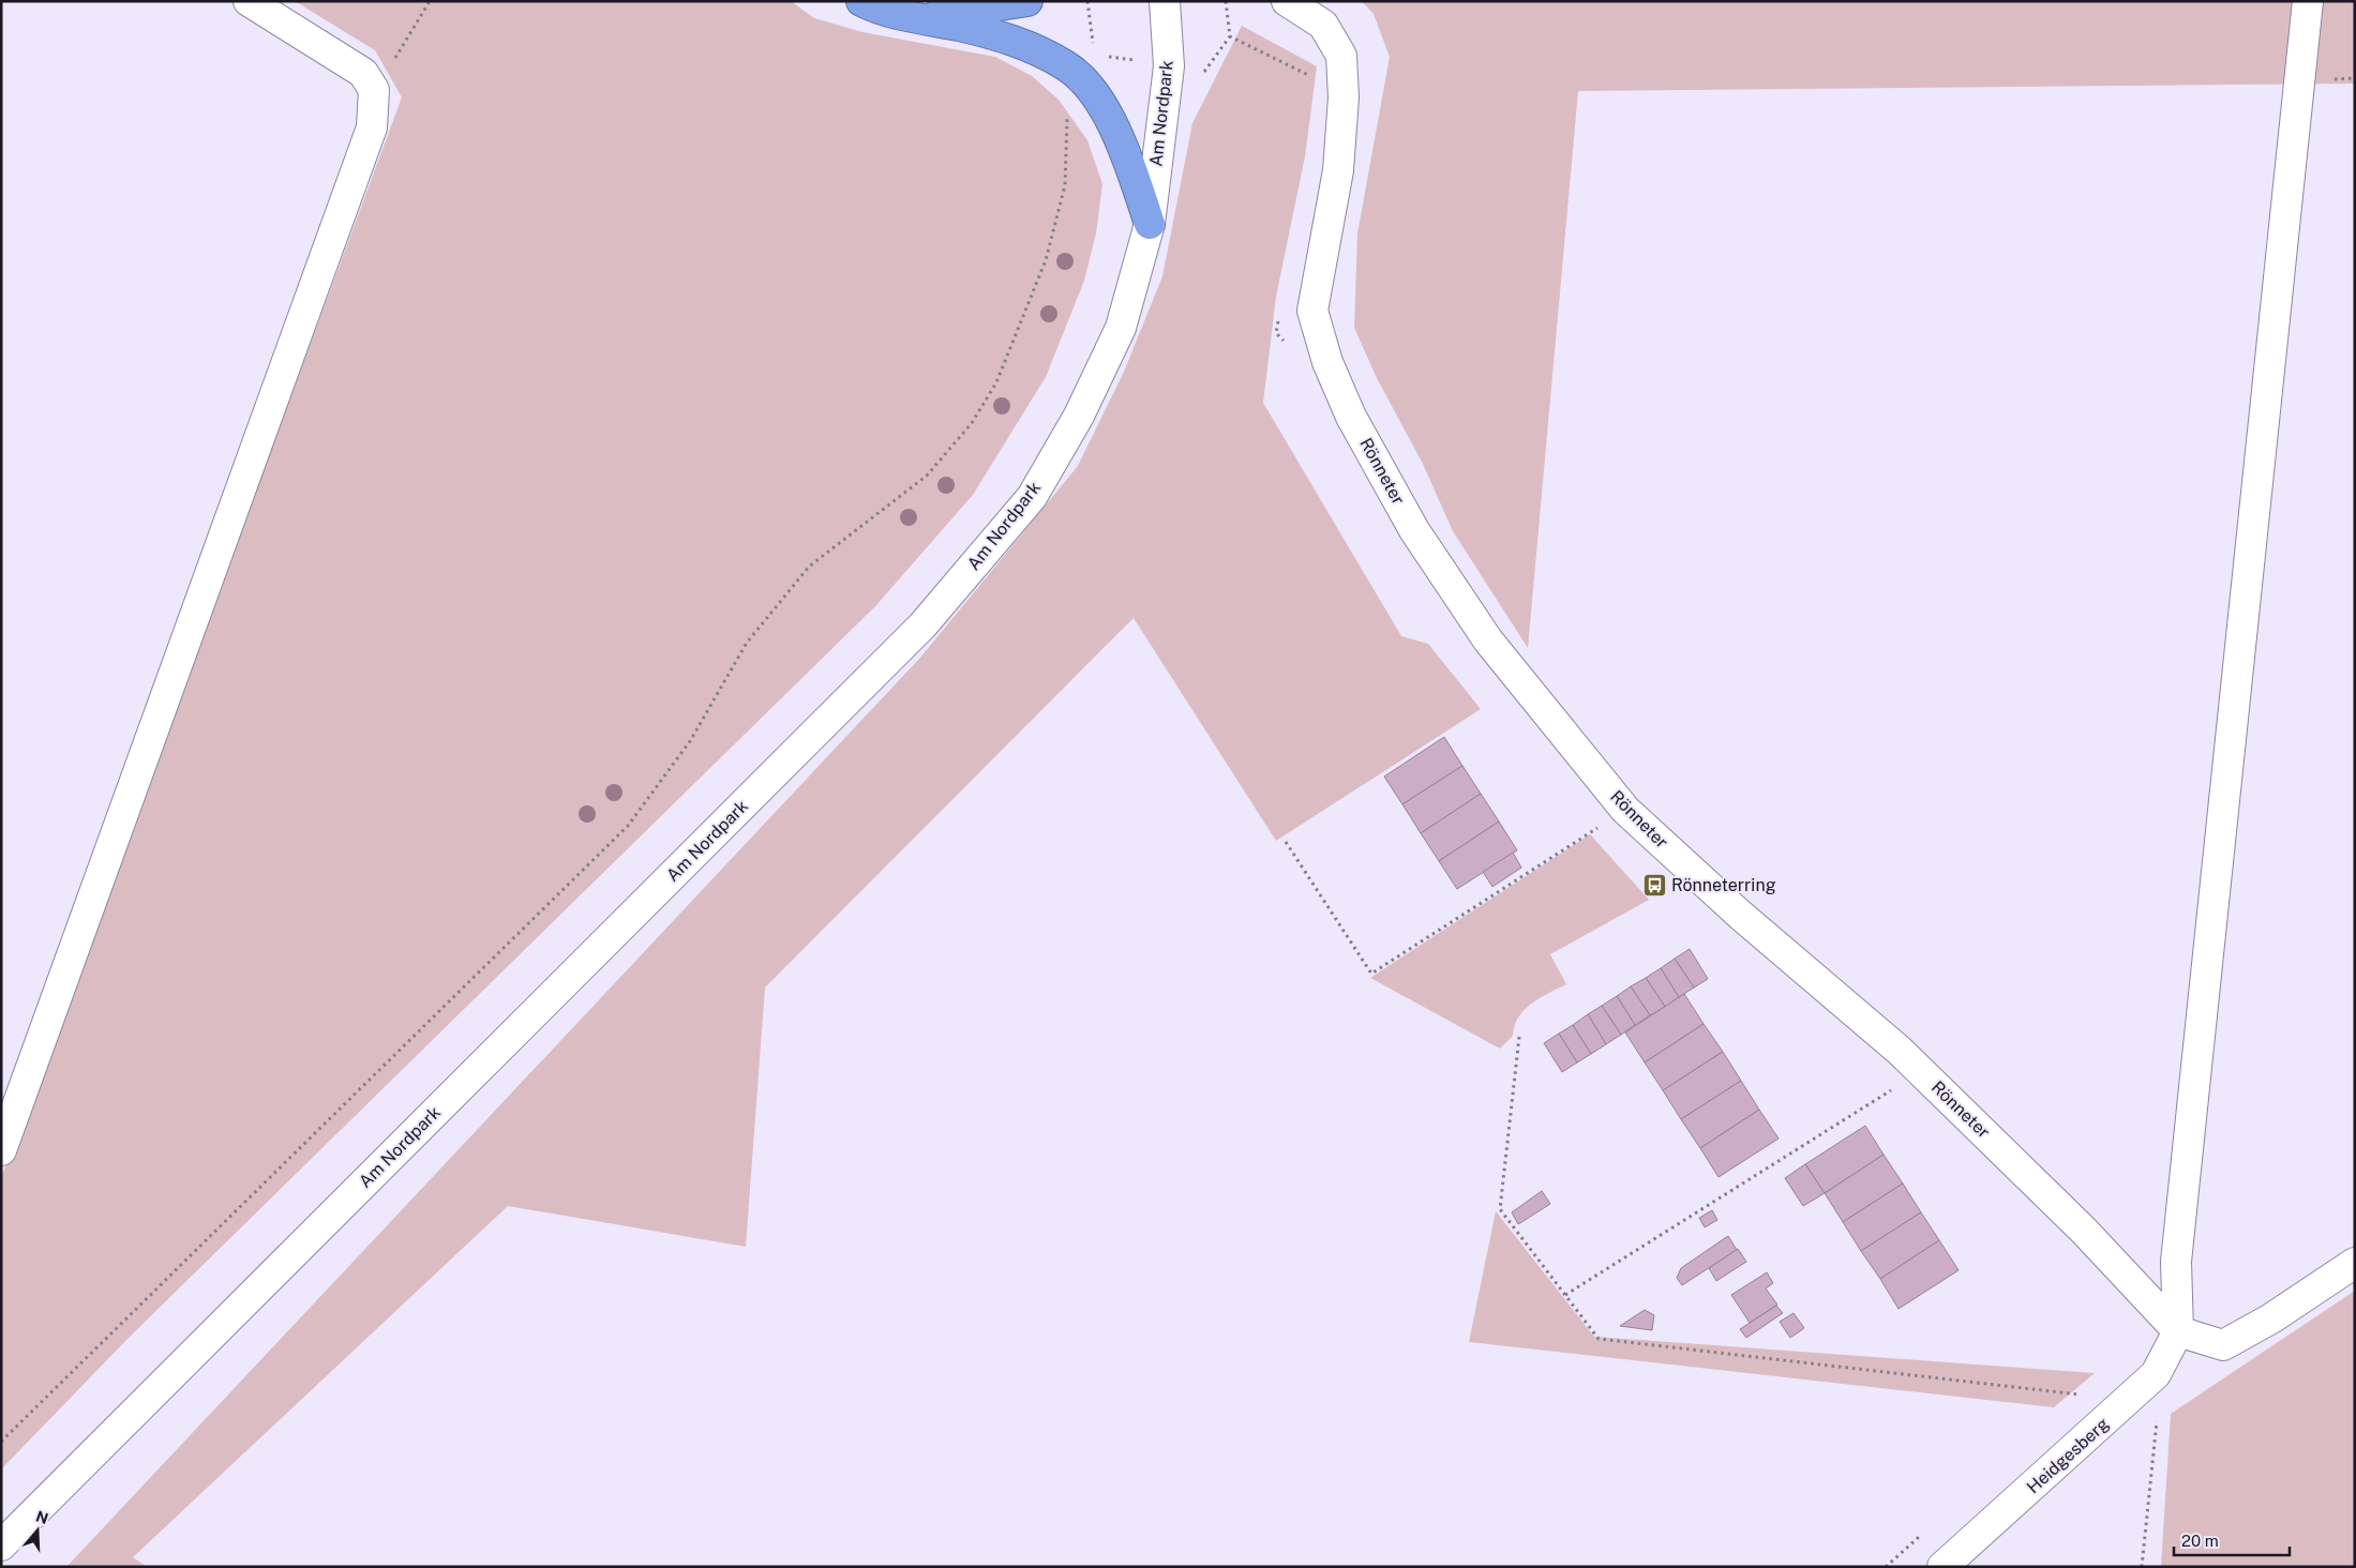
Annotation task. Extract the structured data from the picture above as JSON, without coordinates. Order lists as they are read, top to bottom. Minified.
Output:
{"streets":{"street":["Am Nordpark","Rönneter","Heidgesberg"]},"crossings":[["Rönneter","Heidgesberg"]],"places":{"bus stop":["Rönneterring"]},"scale_bar":"20 m","north":"top"}
